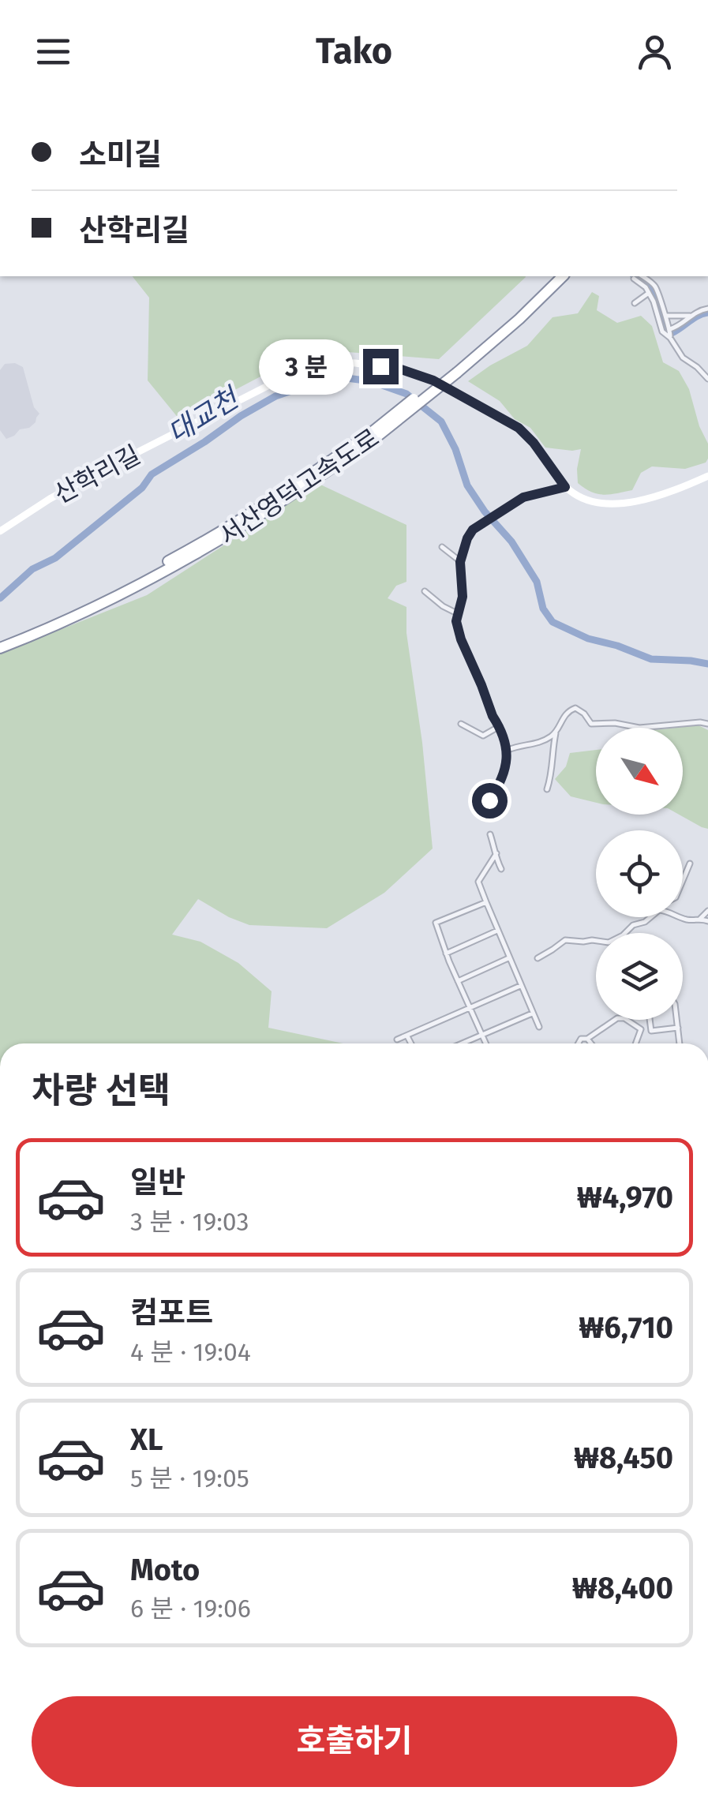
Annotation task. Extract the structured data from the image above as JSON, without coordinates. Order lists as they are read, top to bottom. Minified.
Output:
{"streets":{"highway":["서산영덕고속도로"],"main road":["산학리길"]},"water":["대교천"],"north":"bottom right","page":{"header":"Tako","banner":["소미길","산학리길"],"bubble":"3 분","heading":"차량 선택","list":[{"name":"일반","note":"3 분 · 19:03","value":"₩4,970"},{"name":"컴포트","note":"4 분 · 19:04","value":"₩6,710"},{"name":"XL","note":"5 분 · 19:05","value":"₩8,450"},{"name":"Moto","note":"6 분 · 19:06","value":"₩8,400"}],"buttons":"호출하기"}}
